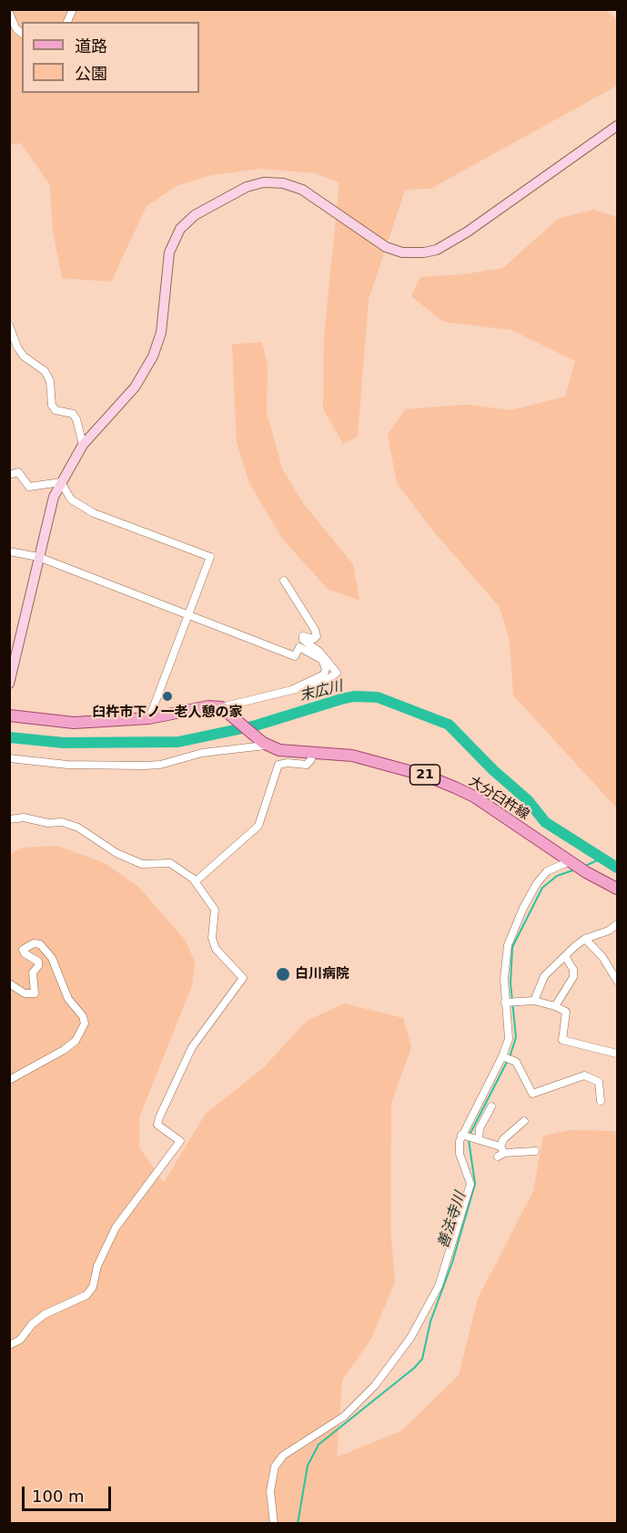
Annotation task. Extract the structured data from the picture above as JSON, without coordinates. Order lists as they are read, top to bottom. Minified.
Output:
{"streets":{"main road":["21","大分臼杵線"]},"crossings":[["21","大分臼杵線"]],"water":["末広川","善法寺川"],"places":["臼杵市下ノ一老人憩の家","白川病院"],"legend":["道路","公園"],"scale_bar":"100 m"}
